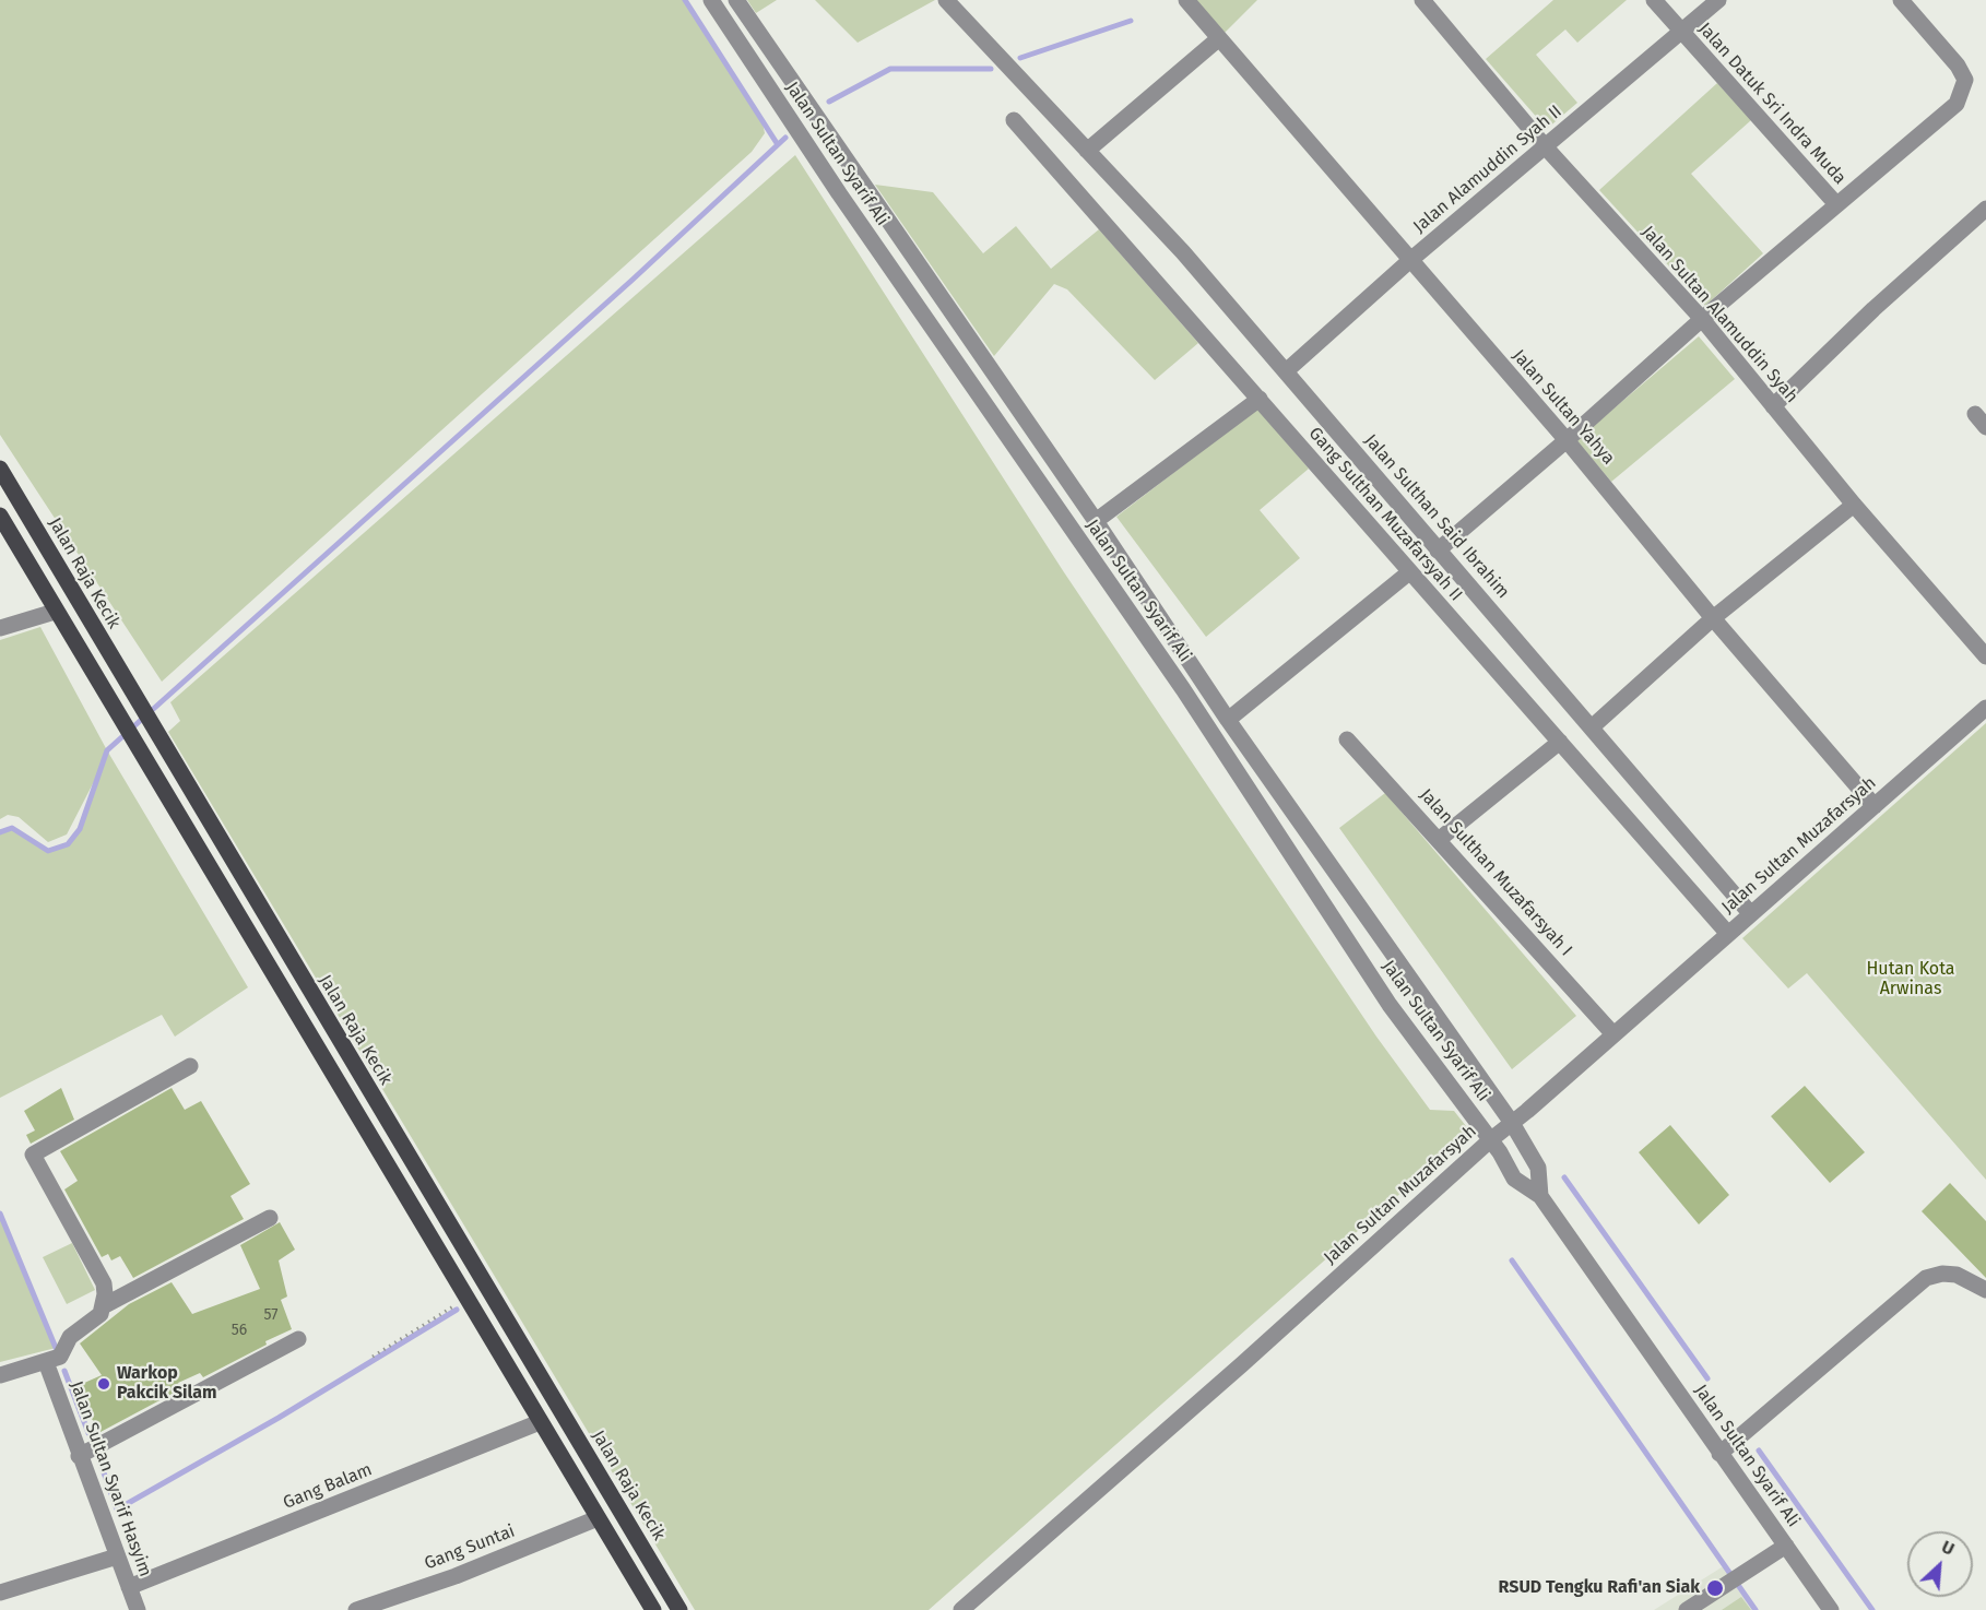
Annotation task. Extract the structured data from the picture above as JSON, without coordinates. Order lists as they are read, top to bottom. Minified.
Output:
{"streets":{"main road":["Jalan Raja Kecik"],"street":["Jalan Datuk Sri Indra Muda","Jalan Sultan Syarif Ali","Jalan Alamuddin Syah II","Jalan Sultan Alamuddin Syah","Jalan Sultan Yahya","Gang Sulthan Muzafarsyah II","Jalan Sulthan Said Ibrahim","Jalan Sultan Muzafarsyah","Jalan Sulthan Muzafarsyah I","Jalan Sultan Syarif Hasyim","Gang Balam","Gang Suntai"]},"crossings":[["Jalan Datuk Sri Indra Muda","Jalan Alamuddin Syah II"],["Jalan Sultan Syarif Ali","Jalan Sultan Muzafarsyah"],["Jalan Alamuddin Syah II","Jalan Sultan Alamuddin Syah"],["Jalan Alamuddin Syah II","Jalan Sultan Yahya"],["Jalan Alamuddin Syah II","Jalan Sulthan Said Ibrahim"],["Jalan Sultan Yahya","Jalan Sultan Muzafarsyah"],["Gang Sulthan Muzafarsyah II","Jalan Sultan Muzafarsyah"],["Jalan Sulthan Said Ibrahim","Jalan Sultan Muzafarsyah"],["Jalan Sultan Muzafarsyah","Jalan Sulthan Muzafarsyah I"],["Jalan Sultan Syarif Hasyim","Gang Balam"]],"parks":["Hutan Kota Arwinas"],"places":["Warkop Pakcik Silam","RSUD Tengku Rafi'an Siak"],"house_numbers":["57","56"],"north":"top right"}
